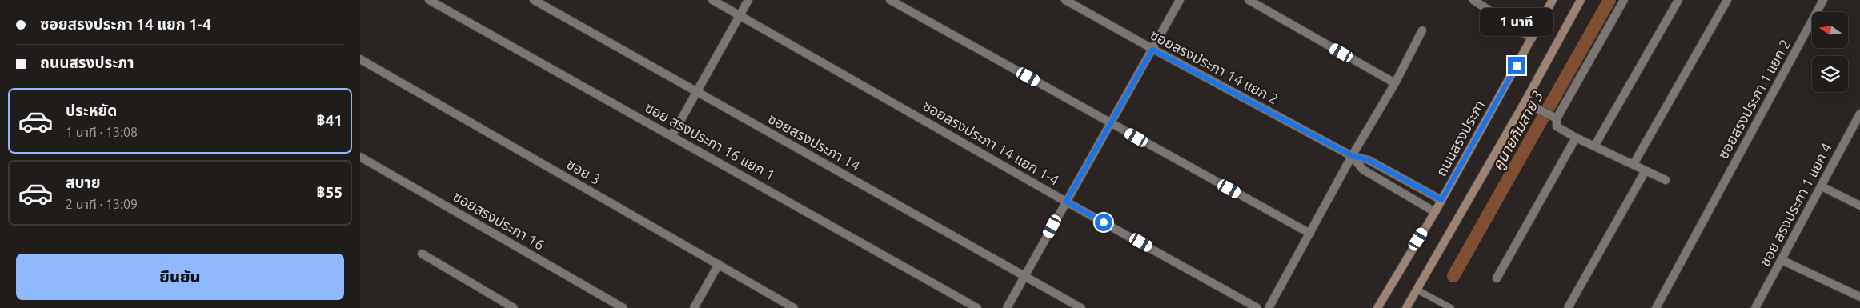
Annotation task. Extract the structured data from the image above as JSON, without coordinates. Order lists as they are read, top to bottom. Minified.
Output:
{"streets":{"main road":["ถนนสรงประภา"],"street":["ซอยสรงประภา 14 แยก 2","ซอยสรงประภา 1 แยก 2","ซอย สรงประภา 16 แยก 1","ซอยสรงประภา 14","ซอยสรงประภา 14 แยก 1-4","ซอย 3","ซอย สรงประภา 1 แยก 4","ซอยสรงประภา 16"]},"water":["คูนายกิมสาย 3"],"north":"left","page":{"banner":["ซอยสรงประภา 14 แยก 1-4","ถนนสรงประภา"],"bubble":"1 นาที","list":[{"name":"ประหยัด","note":"1 นาที · 13:08","value":"฿41"},{"name":"สบาย","note":"2 นาที · 13:09","value":"฿55"}],"buttons":"ยืนยัน"}}
